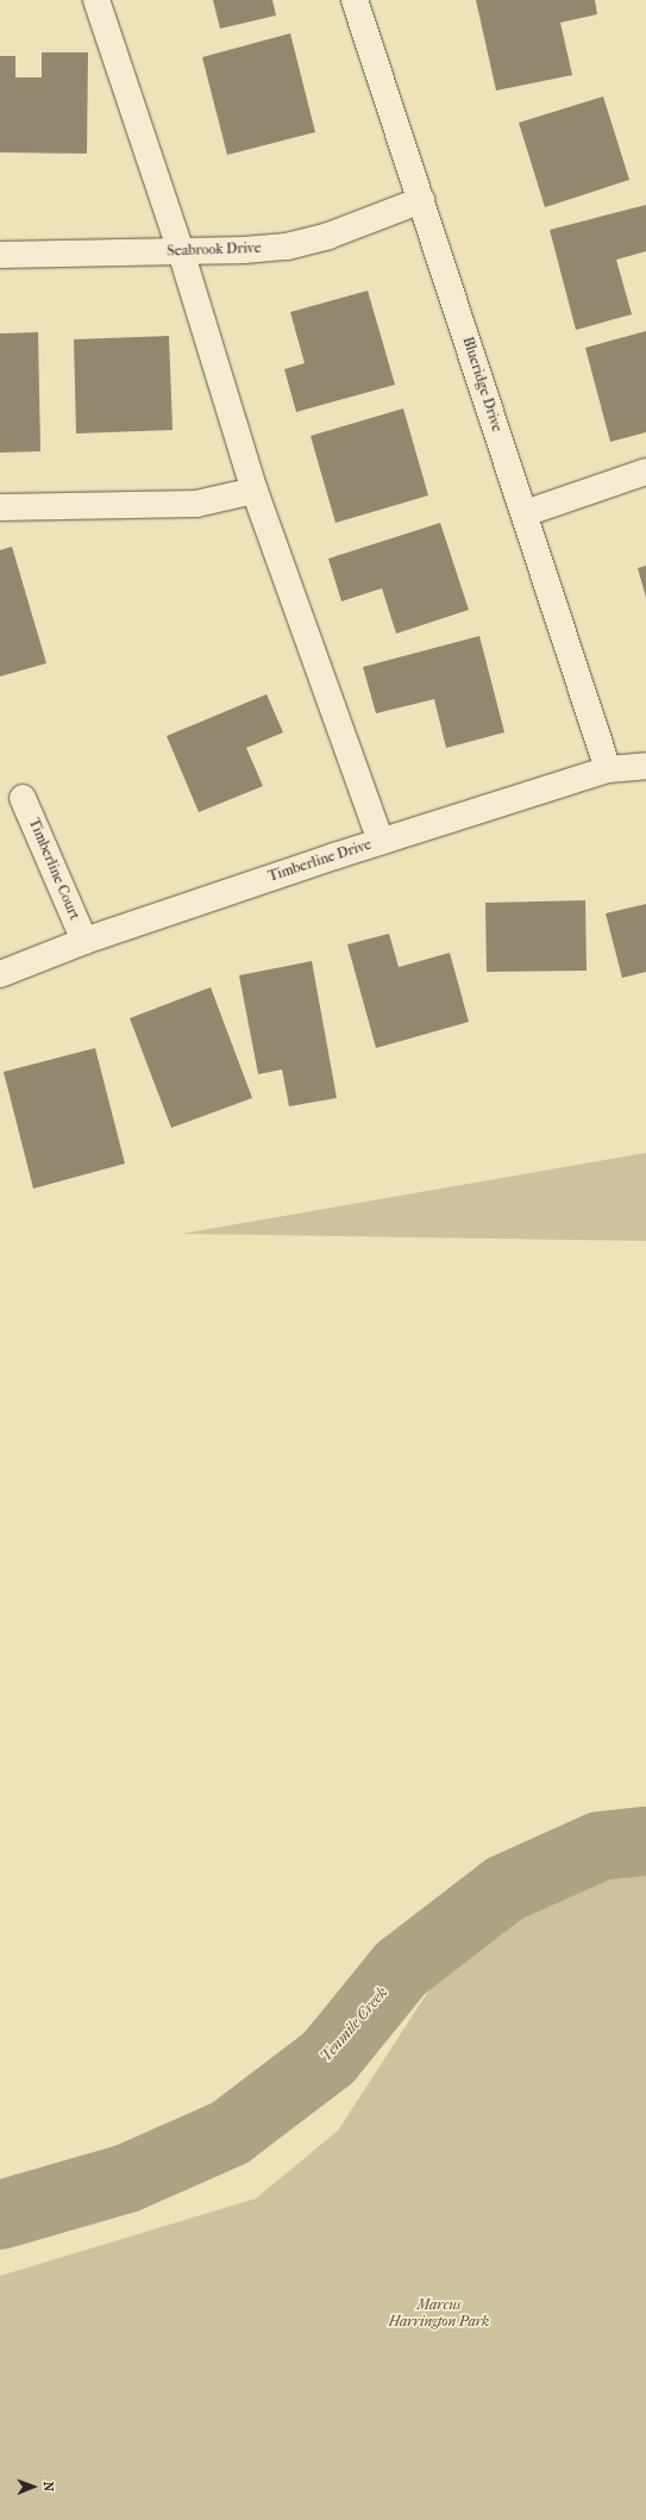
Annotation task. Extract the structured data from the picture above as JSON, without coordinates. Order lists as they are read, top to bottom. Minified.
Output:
{"streets":{"street":["Seabrook Drive","Blueridge Drive","Timberline Drive","Timberline Court"]},"crossings":[["Seabrook Drive","Blueridge Drive"],["Blueridge Drive","Timberline Drive"],["Timberline Drive","Timberline Court"]],"water":["Tenmile Creek"],"parks":["Marcus Harrington Park"],"north":"right"}
